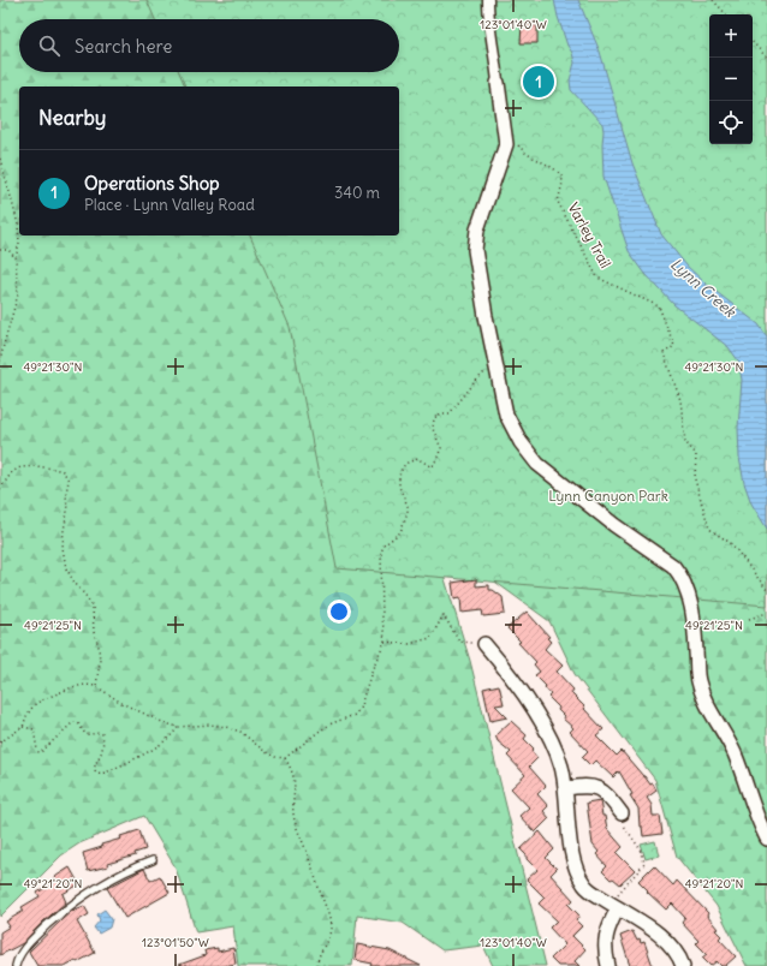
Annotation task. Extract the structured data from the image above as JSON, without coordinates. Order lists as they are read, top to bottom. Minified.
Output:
{"streets":{"path":["Varley Trail"]},"water":["Lynn Creek"],"parks":["Lynn Canyon Park"],"page":{"map_buttons":["+","−"],"search":"Search here","pins":"1","heading":"Nearby","list":[{"mark":"1","name":"Operations Shop","note":"Place · Lynn Valley Road","value":"340 m"}]},"coordinates":["123°01'40\"W","49°21'30\"N","49°21'25\"N","49°21'20\"N","123°01'50\"W"]}
